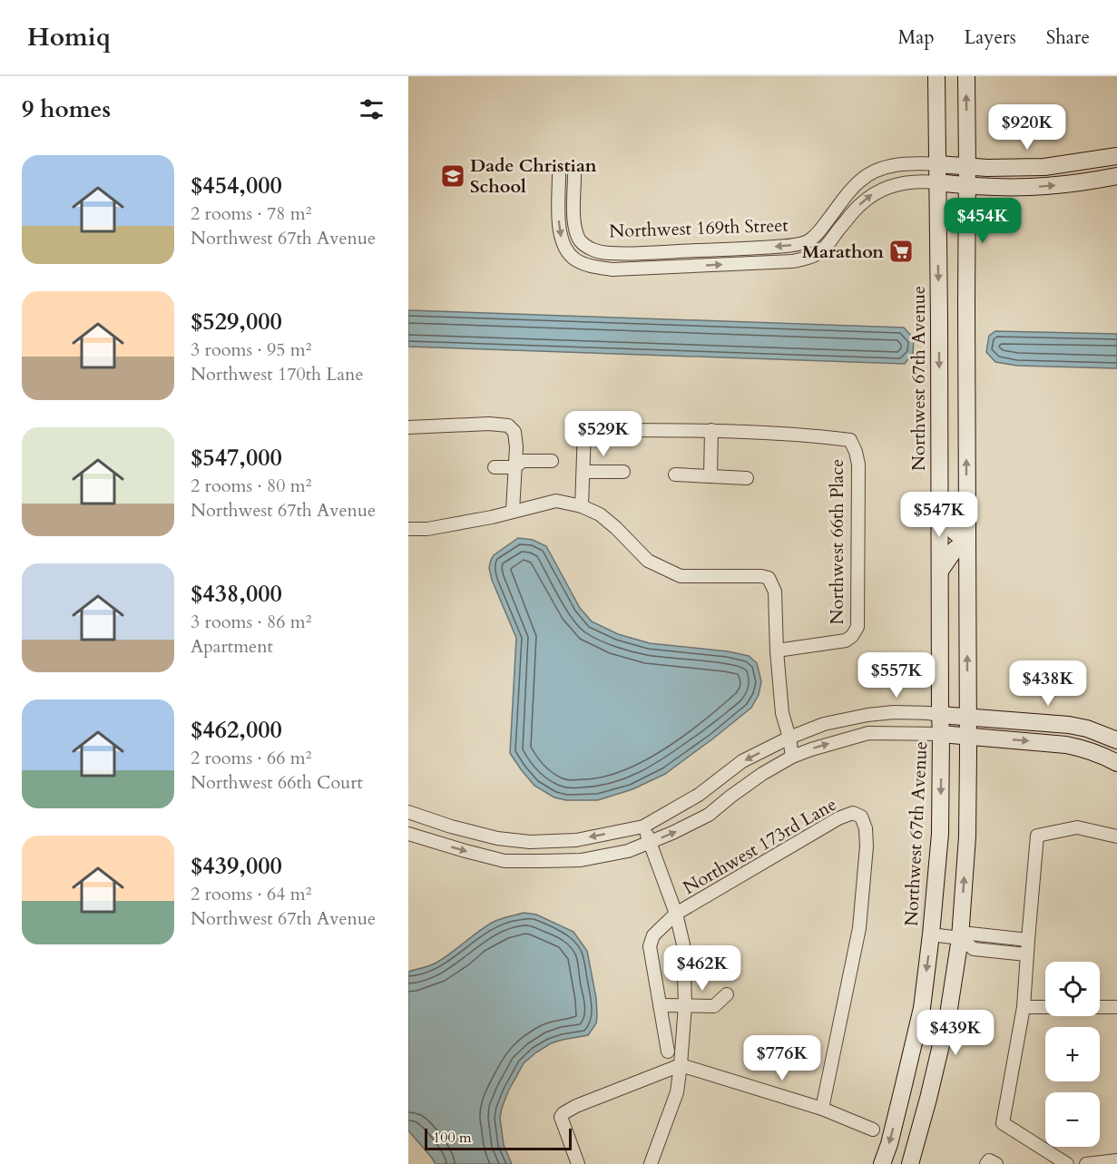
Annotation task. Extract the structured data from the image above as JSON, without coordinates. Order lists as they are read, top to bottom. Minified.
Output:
{"streets":{"main road":["Northwest 169th Street","Northwest 67th Avenue"],"street":["Northwest 66th Place","Northwest 173rd Lane"]},"crossings":[["Northwest 169th Street","Northwest 67th Avenue"]],"places":{"school or university":["Dade Christian School"],"supermarket":["Marathon"]},"scale_bar":"100 m","page":{"header":"Homiq","nav":["Map","Layers","Share"],"heading":"9 homes","price":["$920K","$454K","$529K","$547K","$557K","$438K","$462K","$439K","$776K"],"list":[{"name":"$454,000","note":"2 rooms · 78 m² · Northwest 67th Avenue"},{"name":"$529,000","note":"3 rooms · 95 m² · Northwest 170th Lane"},{"name":"$547,000","note":"2 rooms · 80 m² · Northwest 67th Avenue"},{"name":"$438,000","note":"3 rooms · 86 m² · Apartment"},{"name":"$462,000","note":"2 rooms · 66 m² · Northwest 66th Court"},{"name":"$439,000","note":"2 rooms · 64 m² · Northwest 67th Avenue"}],"map_buttons":["+","−"],"scale":"100 m"}}
